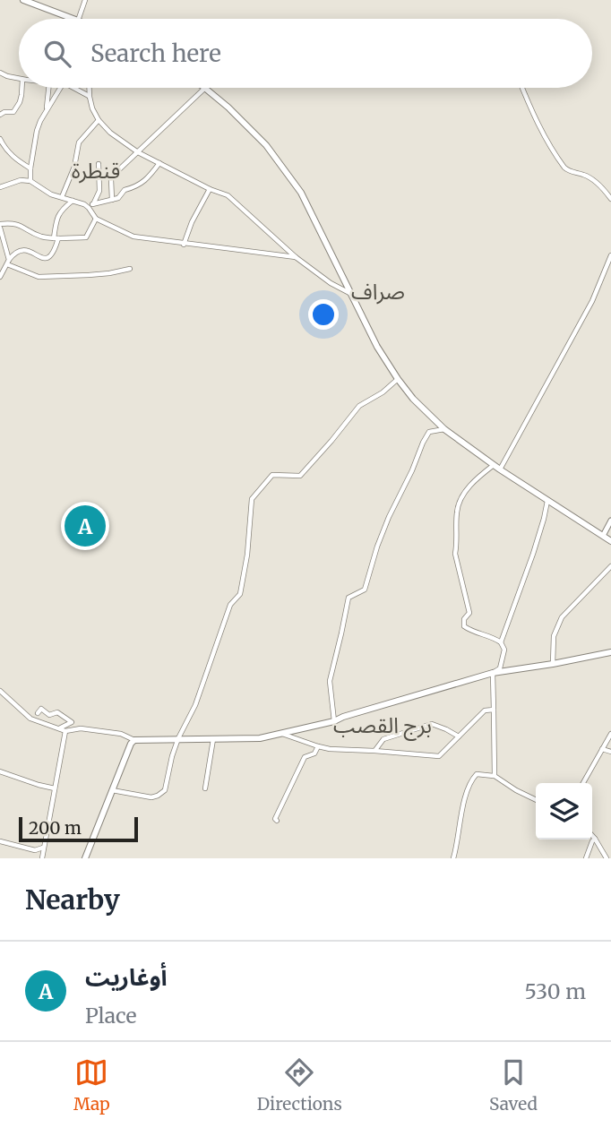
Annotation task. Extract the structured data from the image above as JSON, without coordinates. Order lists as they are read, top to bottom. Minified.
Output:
{"districts":["قنطرة","صراف","برج القصب"],"scale_bar":"200 m","page":{"search":"Search here","pins":"A","scale":"200 m","heading":"Nearby","list":[{"mark":"A","name":"أوغاريت","note":"Place","value":"530 m"}],"nav":["Map","Directions","Saved"]}}
